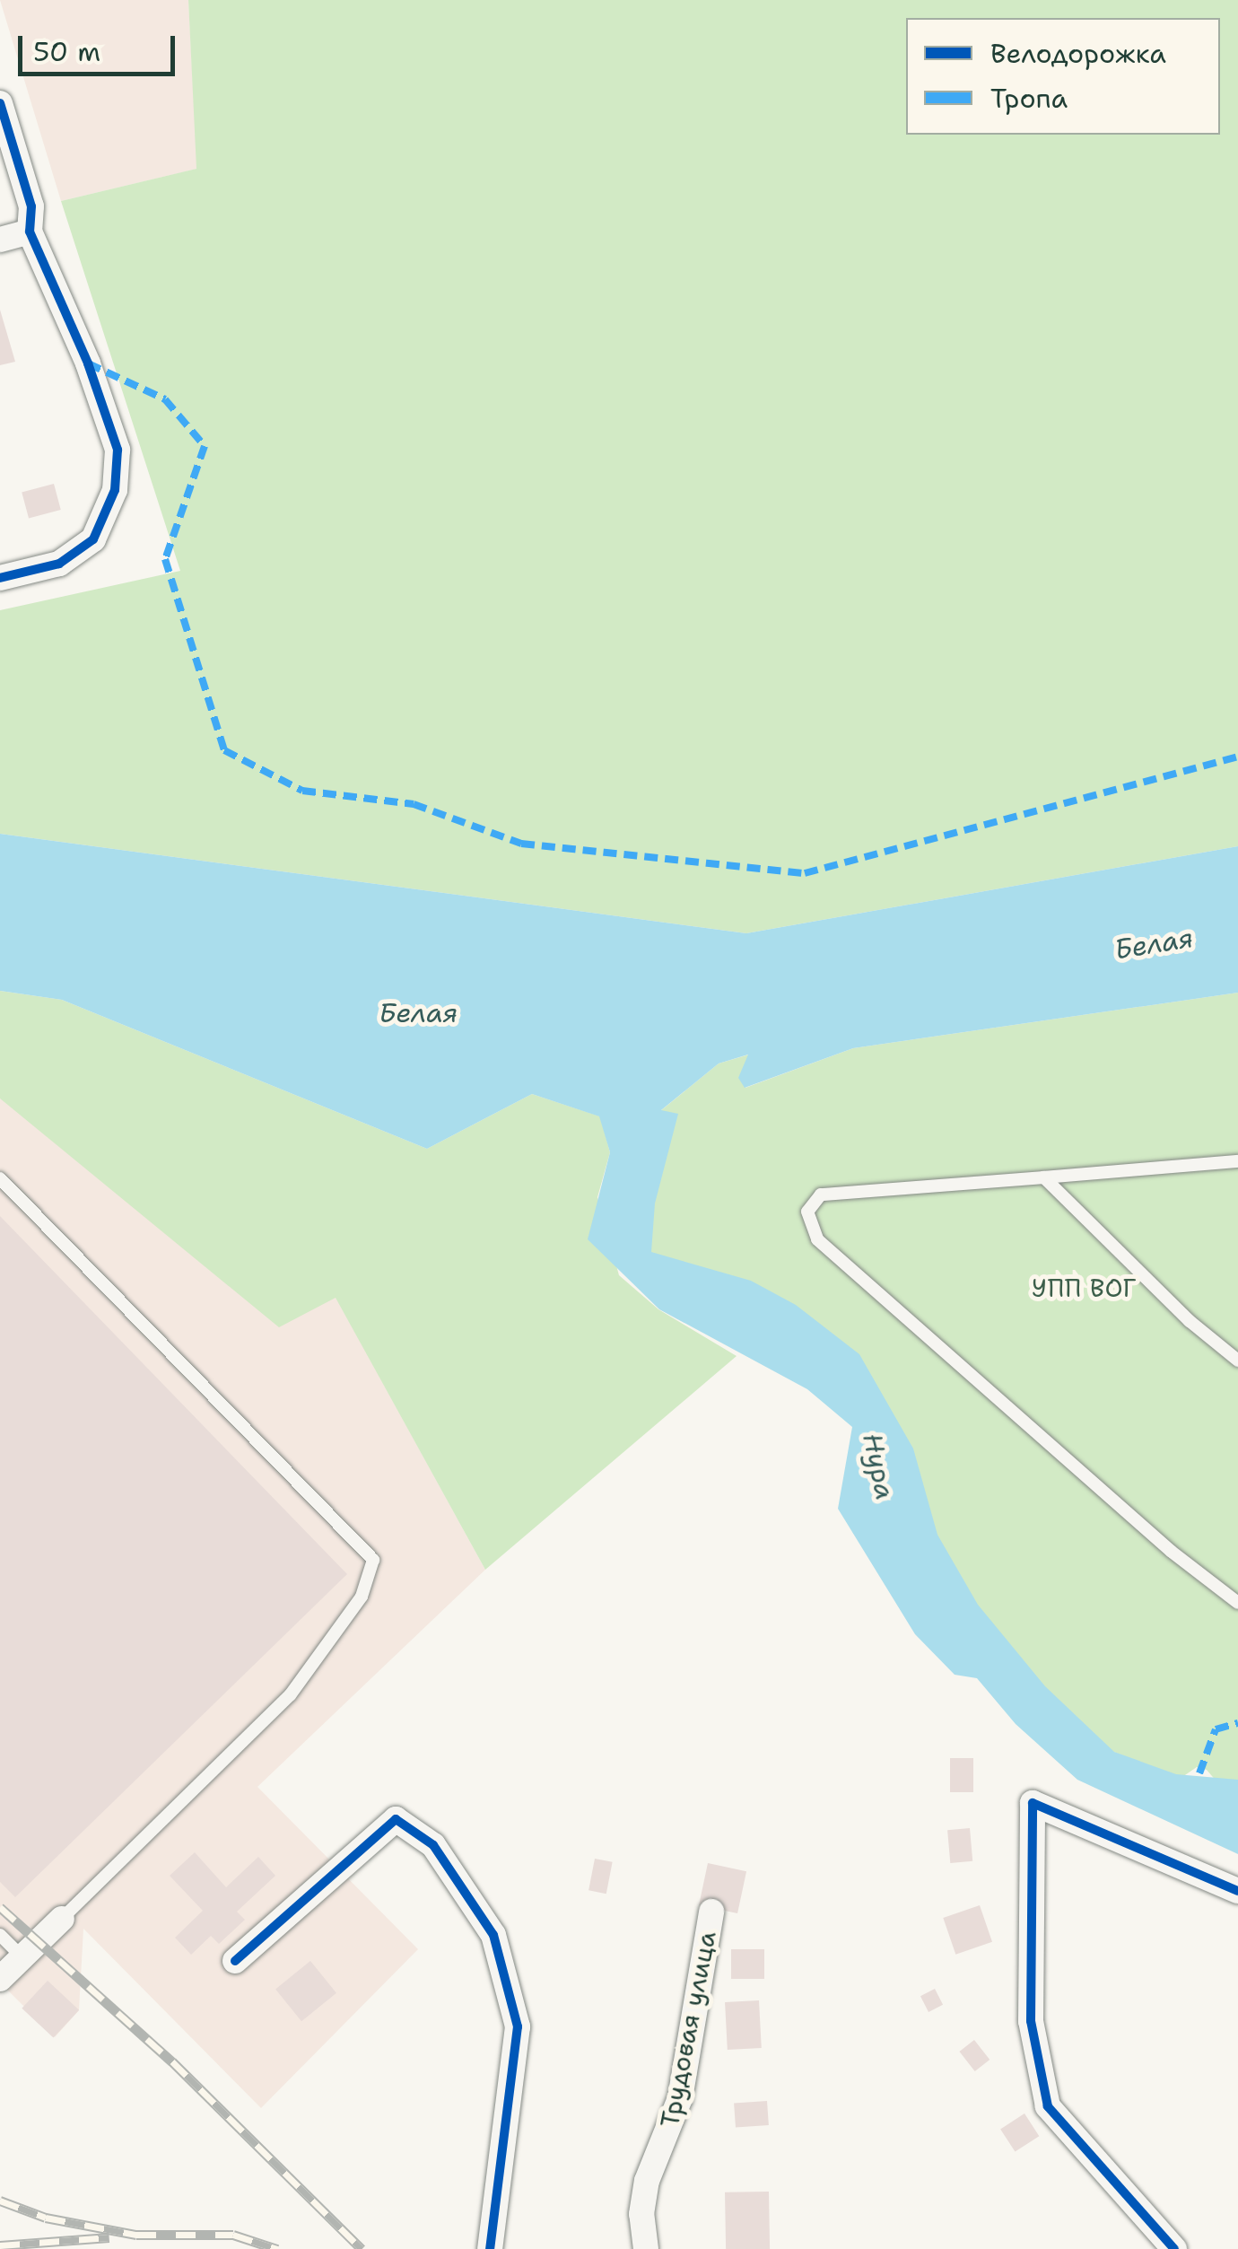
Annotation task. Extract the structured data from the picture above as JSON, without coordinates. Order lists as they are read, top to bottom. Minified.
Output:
{"streets":{"street":["Трудовая улица"]},"water":["Белая","Нура"],"parks":["УПП ВОГ"],"legend":["Велодорожка","Тропа"],"scale_bar":"50 m"}
